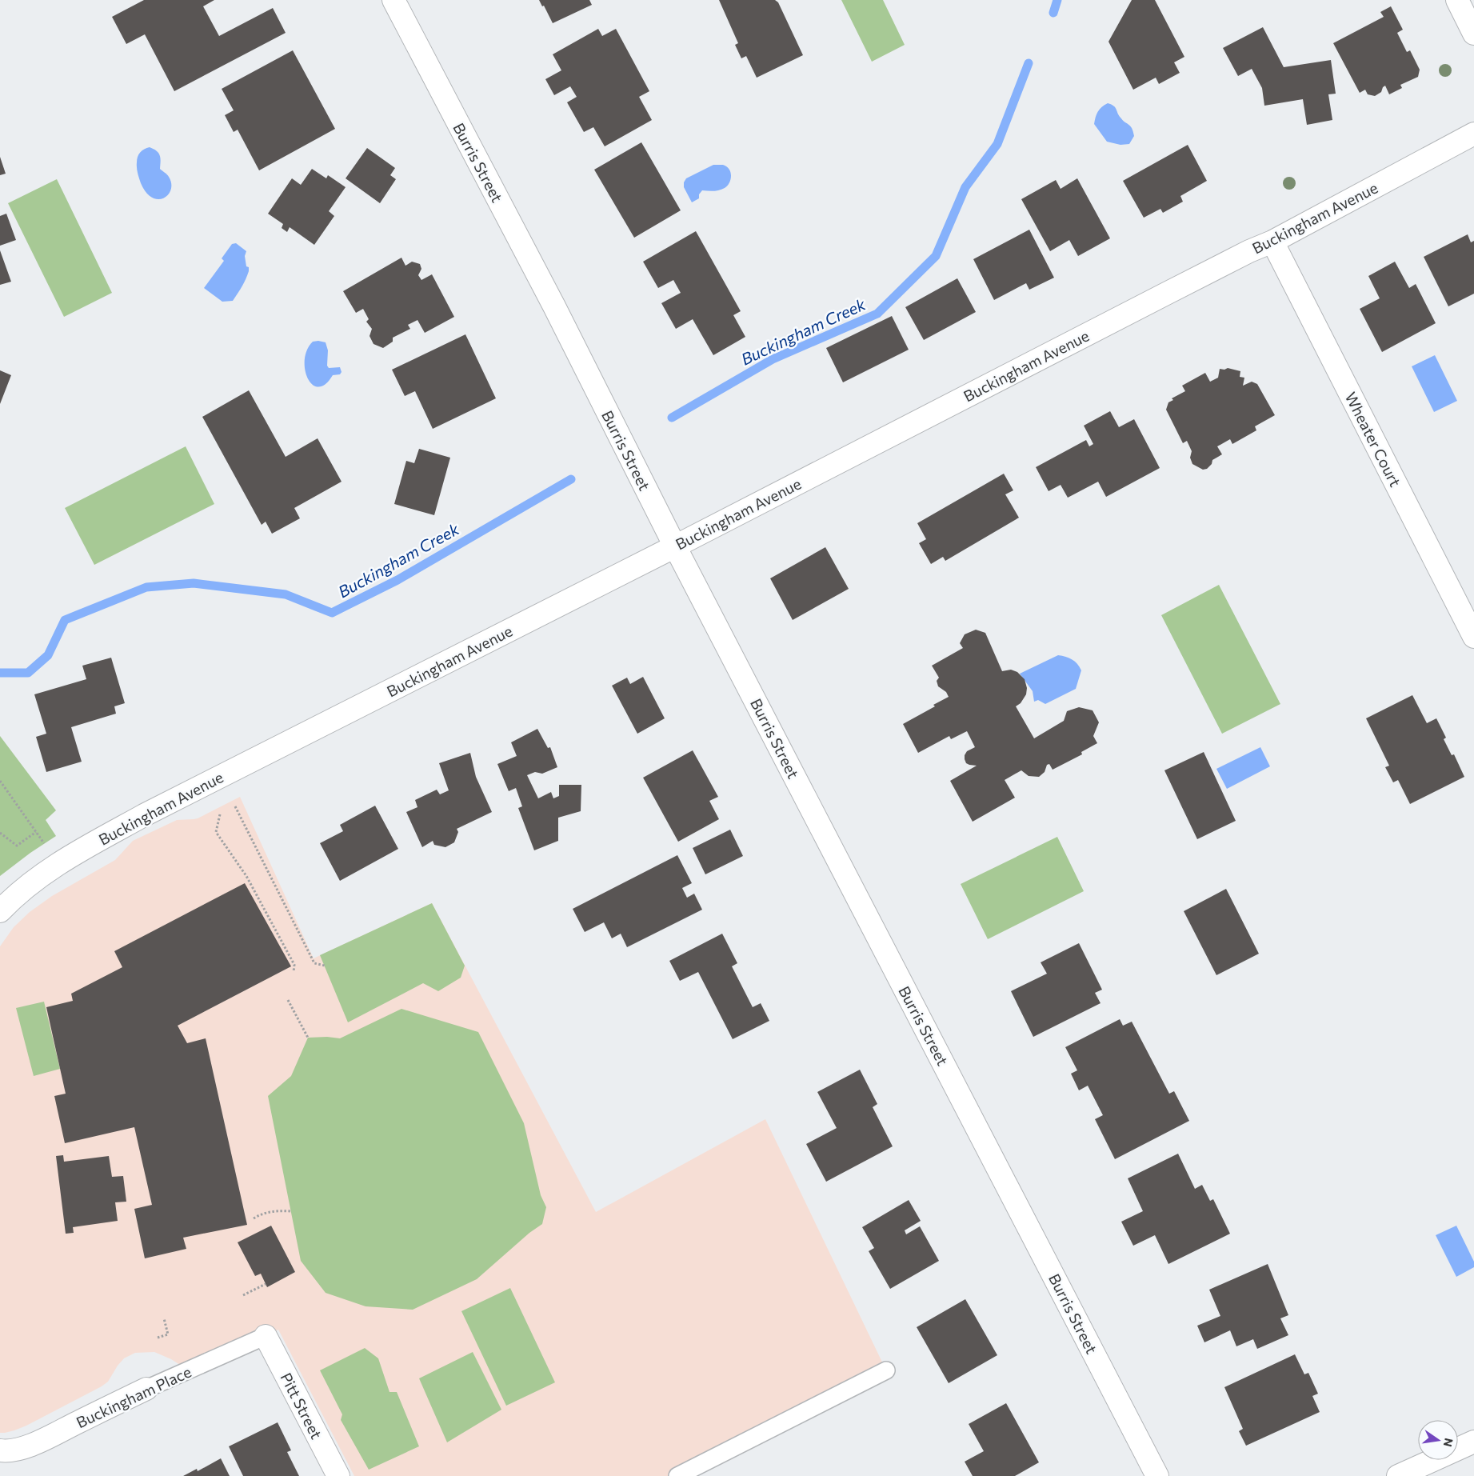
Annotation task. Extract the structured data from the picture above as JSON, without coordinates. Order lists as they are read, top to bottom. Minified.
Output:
{"streets":{"street":["Burris Street","Buckingham Avenue","Wheater Court","Buckingham Place","Pitt Street"]},"crossings":[["Burris Street","Buckingham Avenue"],["Buckingham Avenue","Wheater Court"],["Buckingham Place","Pitt Street"]],"water":["Buckingham Creek"],"north":"right"}
